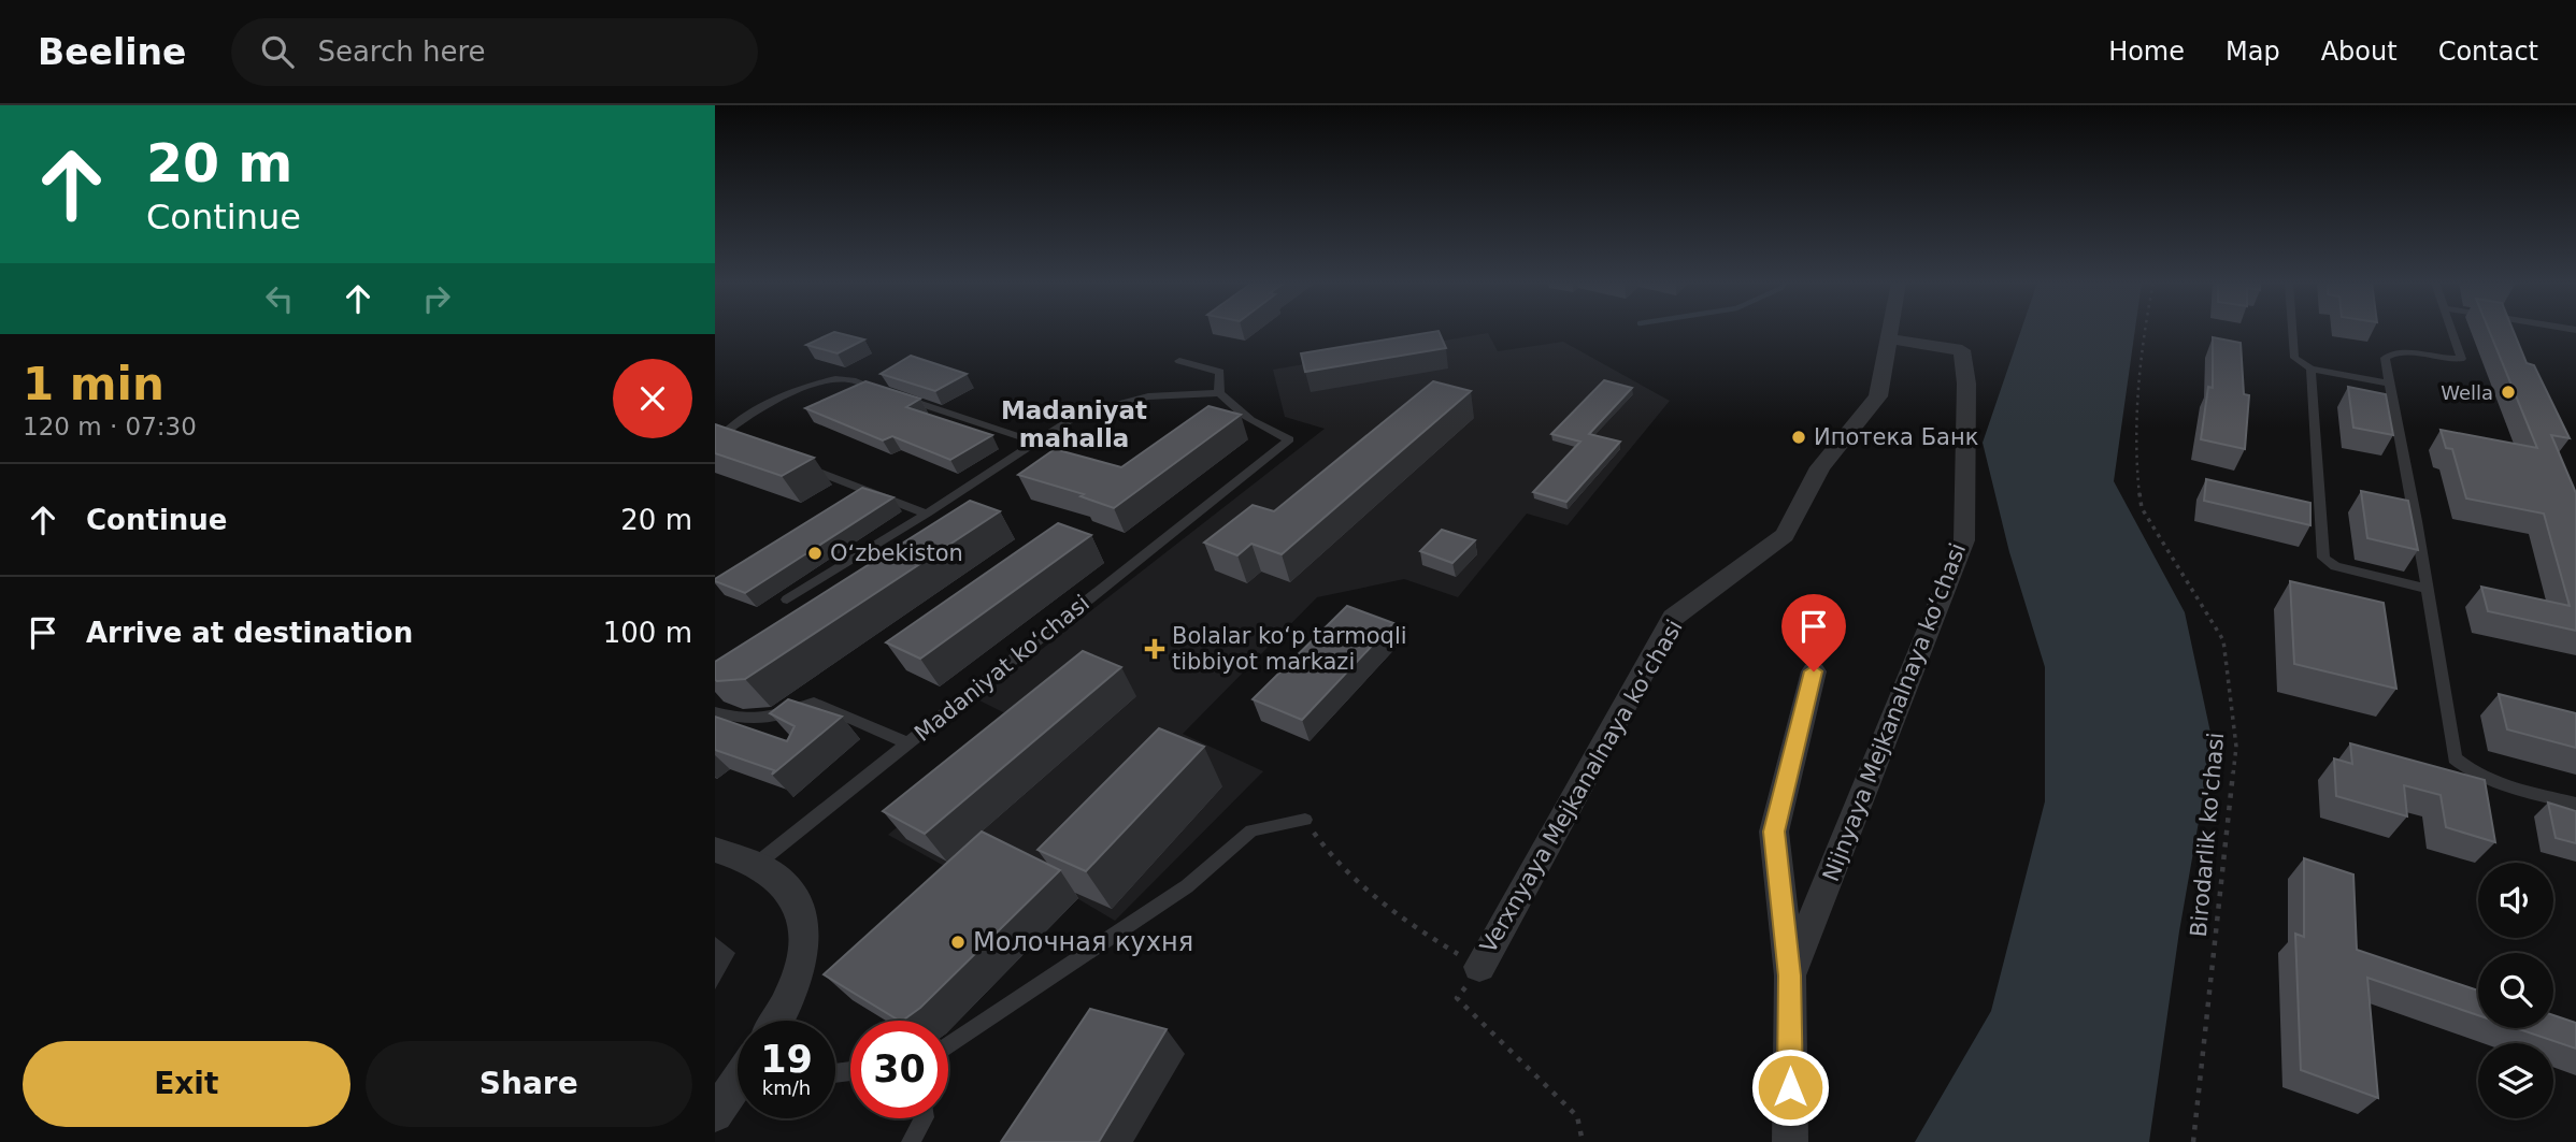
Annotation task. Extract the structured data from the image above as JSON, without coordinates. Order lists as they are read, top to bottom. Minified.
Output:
{"streets":{"street":["Nijnyaya Mejkanalnaya ko‘chasi","Verxnyaya Mejkanalnaya ko‘chasi"],"lane":["Madaniyat ko‘chasi"],"path":["Birodarlik ko'chasi"]},"crossings":[["Nijnyaya Mejkanalnaya ko‘chasi","Verxnyaya Mejkanalnaya ko‘chasi"]],"districts":["Madaniyat mahalla"],"places":{"other":["Wella","Ипотека Банк","Oʻzbekiston","Молочная кухня"],"health":["Bolalar ko‘p tarmoqli tibbiyot markazi"]},"page":{"header":"Beeline","search":"Search here","nav":["Home","Map","About","Contact"],"turn":["20 m","Continue"],"heading":["1 min","120 m · 07:30"],"list":[{"name":"Continue","value":"20 m"},{"name":"Arrive at destination","value":"100 m"}],"speed":"19 km/h","limit":"30","buttons":["Exit","Share"]}}
